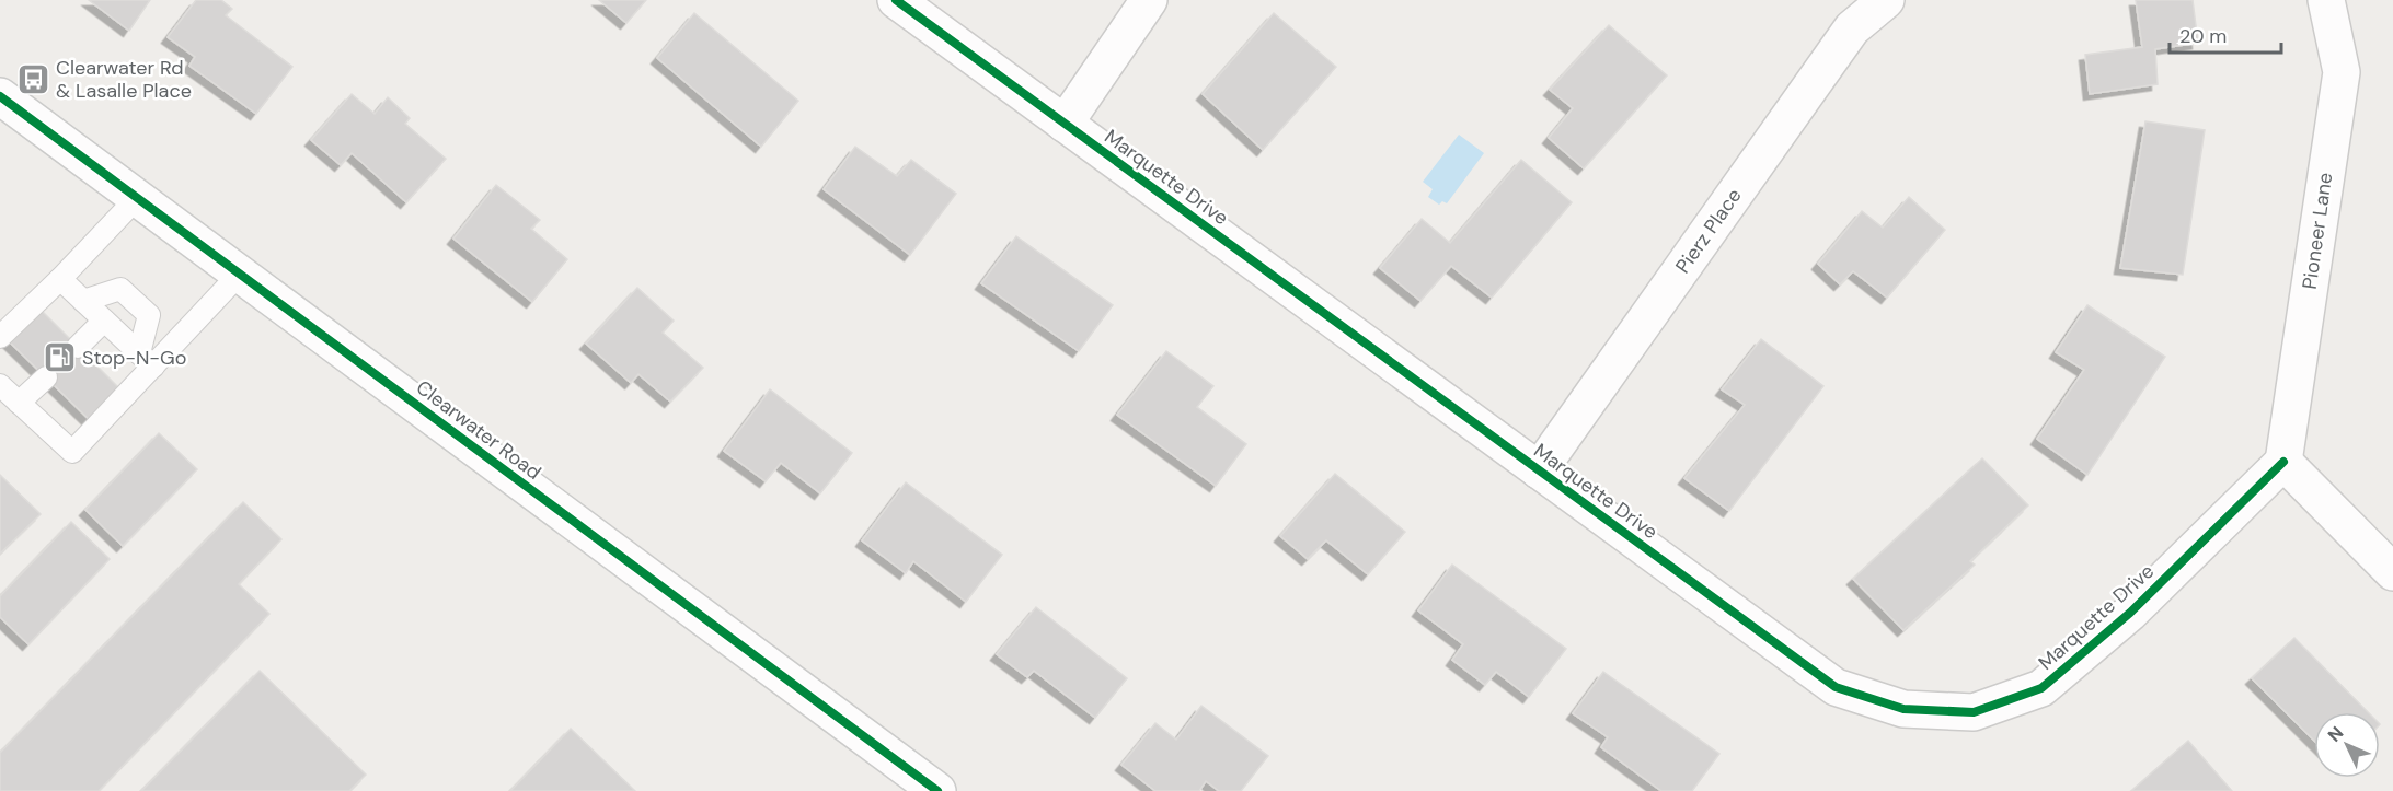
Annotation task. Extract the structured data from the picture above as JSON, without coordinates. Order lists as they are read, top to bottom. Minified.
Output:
{"streets":{"street":["Marquette Drive","Pierz Place","Pioneer Lane","Clearwater Road"]},"crossings":[["Marquette Drive","Pierz Place"],["Marquette Drive","Pioneer Lane"]],"places":{"bus stop":["Clearwater Rd & Lasalle Place"],"fuel station":["Stop-N-Go"]},"scale_bar":"20 m","north":"top left"}
